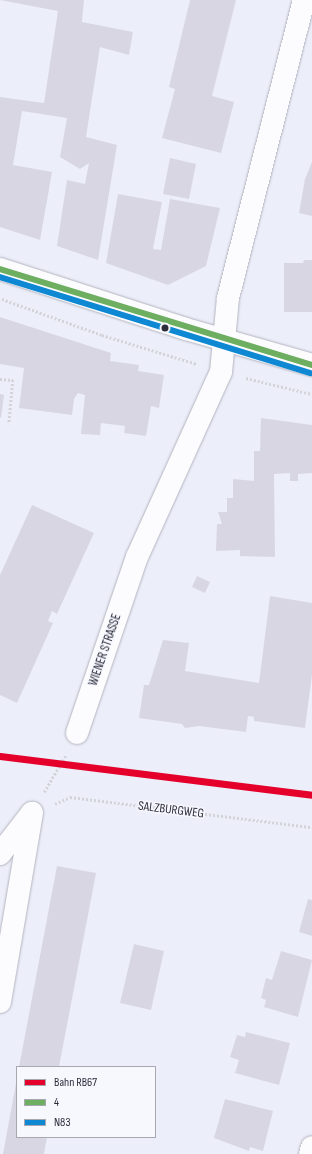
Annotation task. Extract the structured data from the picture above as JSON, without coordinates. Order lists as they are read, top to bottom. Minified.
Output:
{"streets":{"street":["WIENER STRASSE"],"path":["SALZBURGWEG"]},"lines":["transit line 4","transit line N83","rail line RB67"],"legend":["Bahn RB67","4","N83"]}
